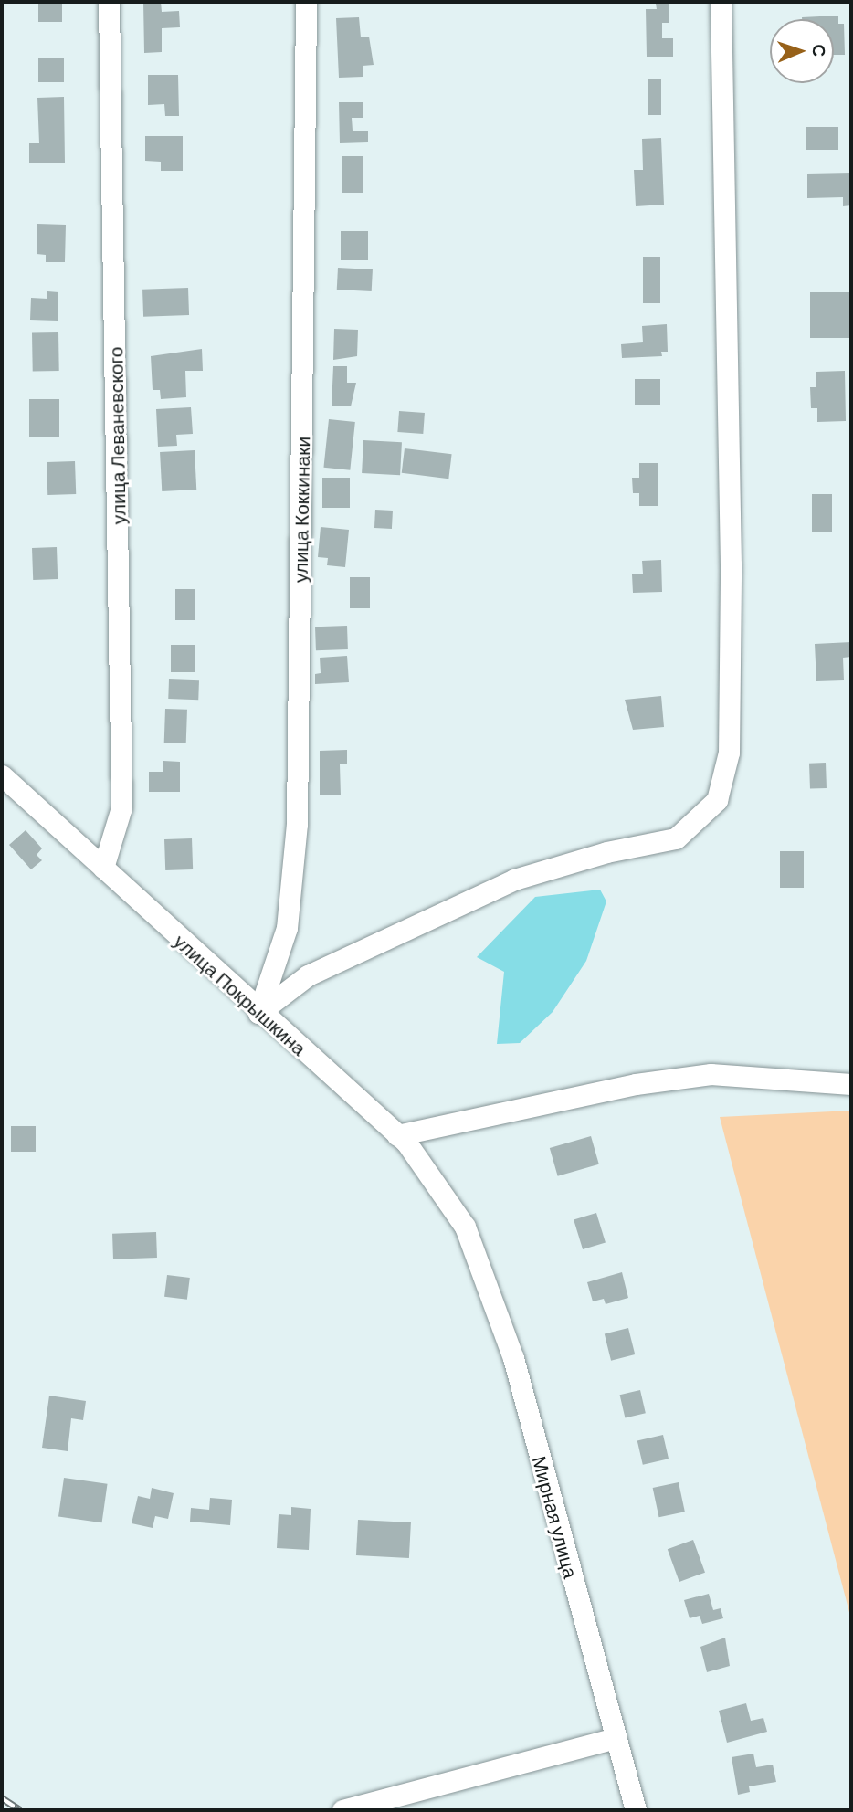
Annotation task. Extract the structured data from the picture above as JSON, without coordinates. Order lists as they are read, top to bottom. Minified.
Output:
{"streets":{"street":["улица Леваневского","улица Коккинаки","улица Покрышкина","Мирная улица"]},"crossings":[["улица Леваневского","улица Покрышкина"],["улица Коккинаки","улица Покрышкина"],["улица Покрышкина","Мирная улица"]],"north":"right"}
